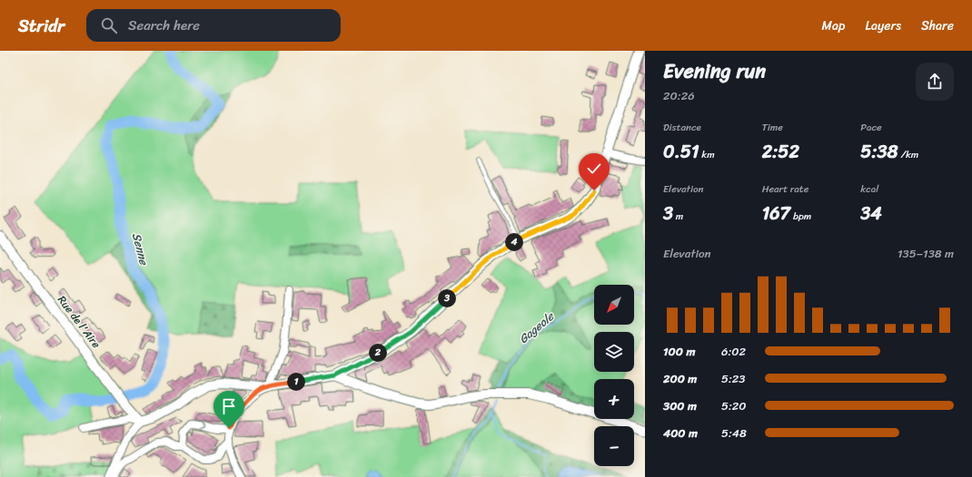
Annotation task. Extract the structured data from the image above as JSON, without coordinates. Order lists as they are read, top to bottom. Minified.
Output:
{"streets":{"street":["Rue de l'Aire"]},"water":["Senne","Gageole"],"north":"bottom left","page":{"header":"Stridr","search":"Search here","nav":["Map","Layers","Share"],"heading":["Evening run","20:26"],"stats":[["Distance","0.51 km"],["Time","2:52"],["Pace","5:38 /km"],["Elevation","3 m"],["Heart rate","167 bpm"],["kcal","34"]],"pins":["4","3","2","1"],"chart":["Elevation","135–138 m"],"map_buttons":["+","−"],"list":[{"name":"100 m","note":"6:02"},{"name":"200 m","note":"5:23"},{"name":"300 m","note":"5:20"},{"name":"400 m","note":"5:48"}]}}
